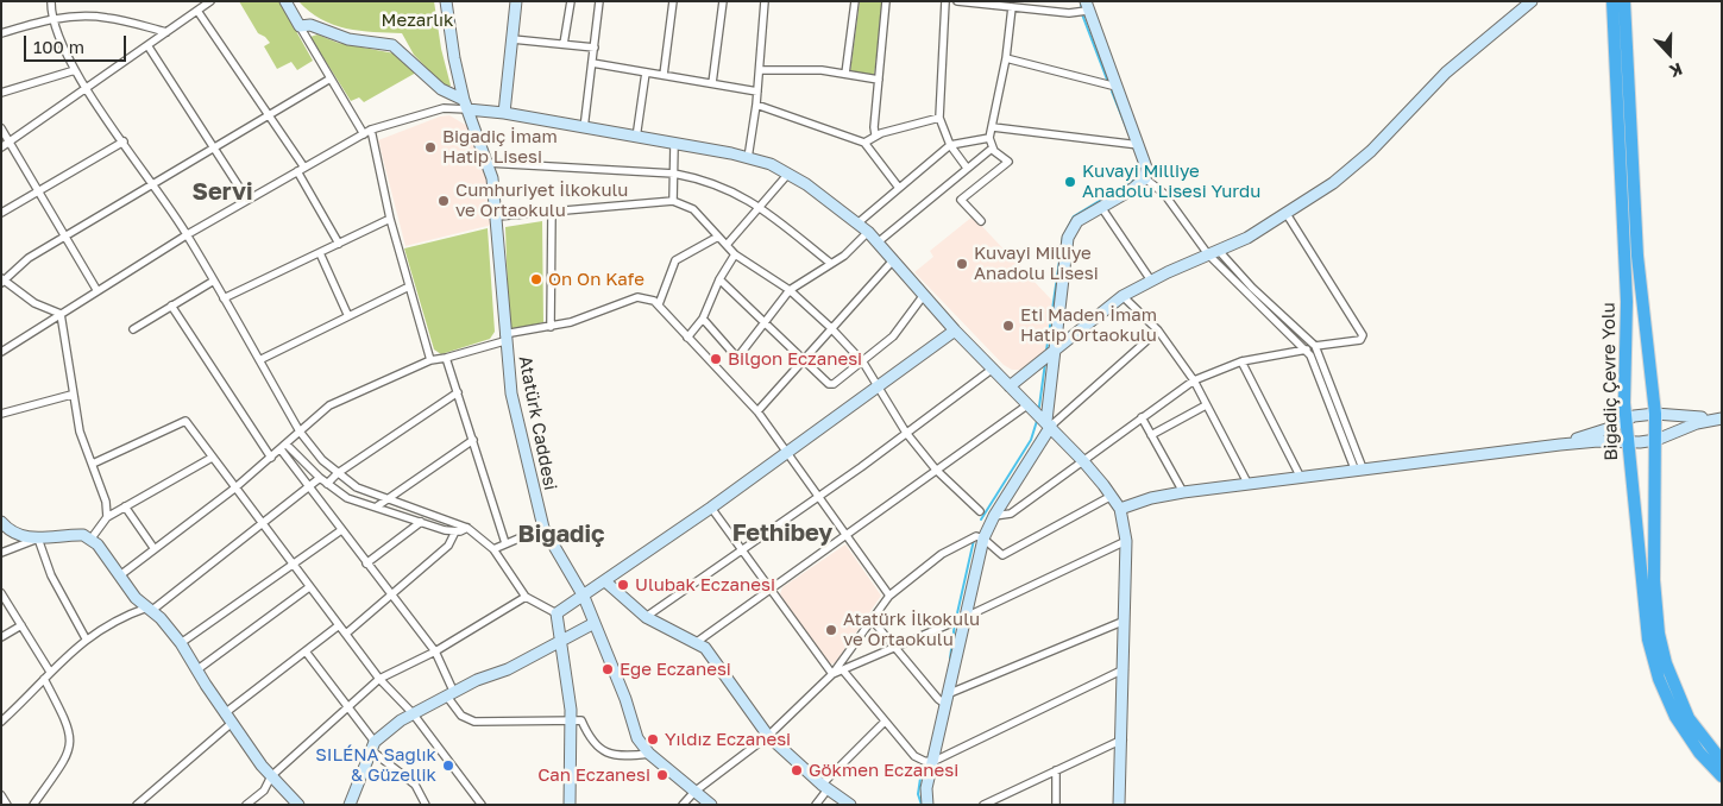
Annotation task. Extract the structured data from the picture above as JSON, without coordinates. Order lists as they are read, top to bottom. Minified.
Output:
{"streets":{"highway":["Bigadiç Çevre Yolu"],"street":["Atatürk Caddesi"]},"districts":["Servi","Fethibey","Bigadiç"],"parks":["Mezarlık"],"places":["Bigadiç İmam Hatip Lisesi","Kuvayi Milliye Anadolu Lisesi Yurdu","Cumhuriyet İlkokulu ve Ortaokulu","Kuvayi Milliye Anadolu Lisesi","On On Kafe","Eti Maden İmam Hatip Ortaokulu","Bilgon Eczanesi","Ulubak Eczanesi","Atatürk İlkokulu ve Ortaokulu","Ege Eczanesi","Yıldız Eczanesi","SILÉNA Sağlık & Güzellik","Gökmen Eczanesi","Can Eczanesi"],"scale_bar":"100 m","north":"bottom"}
